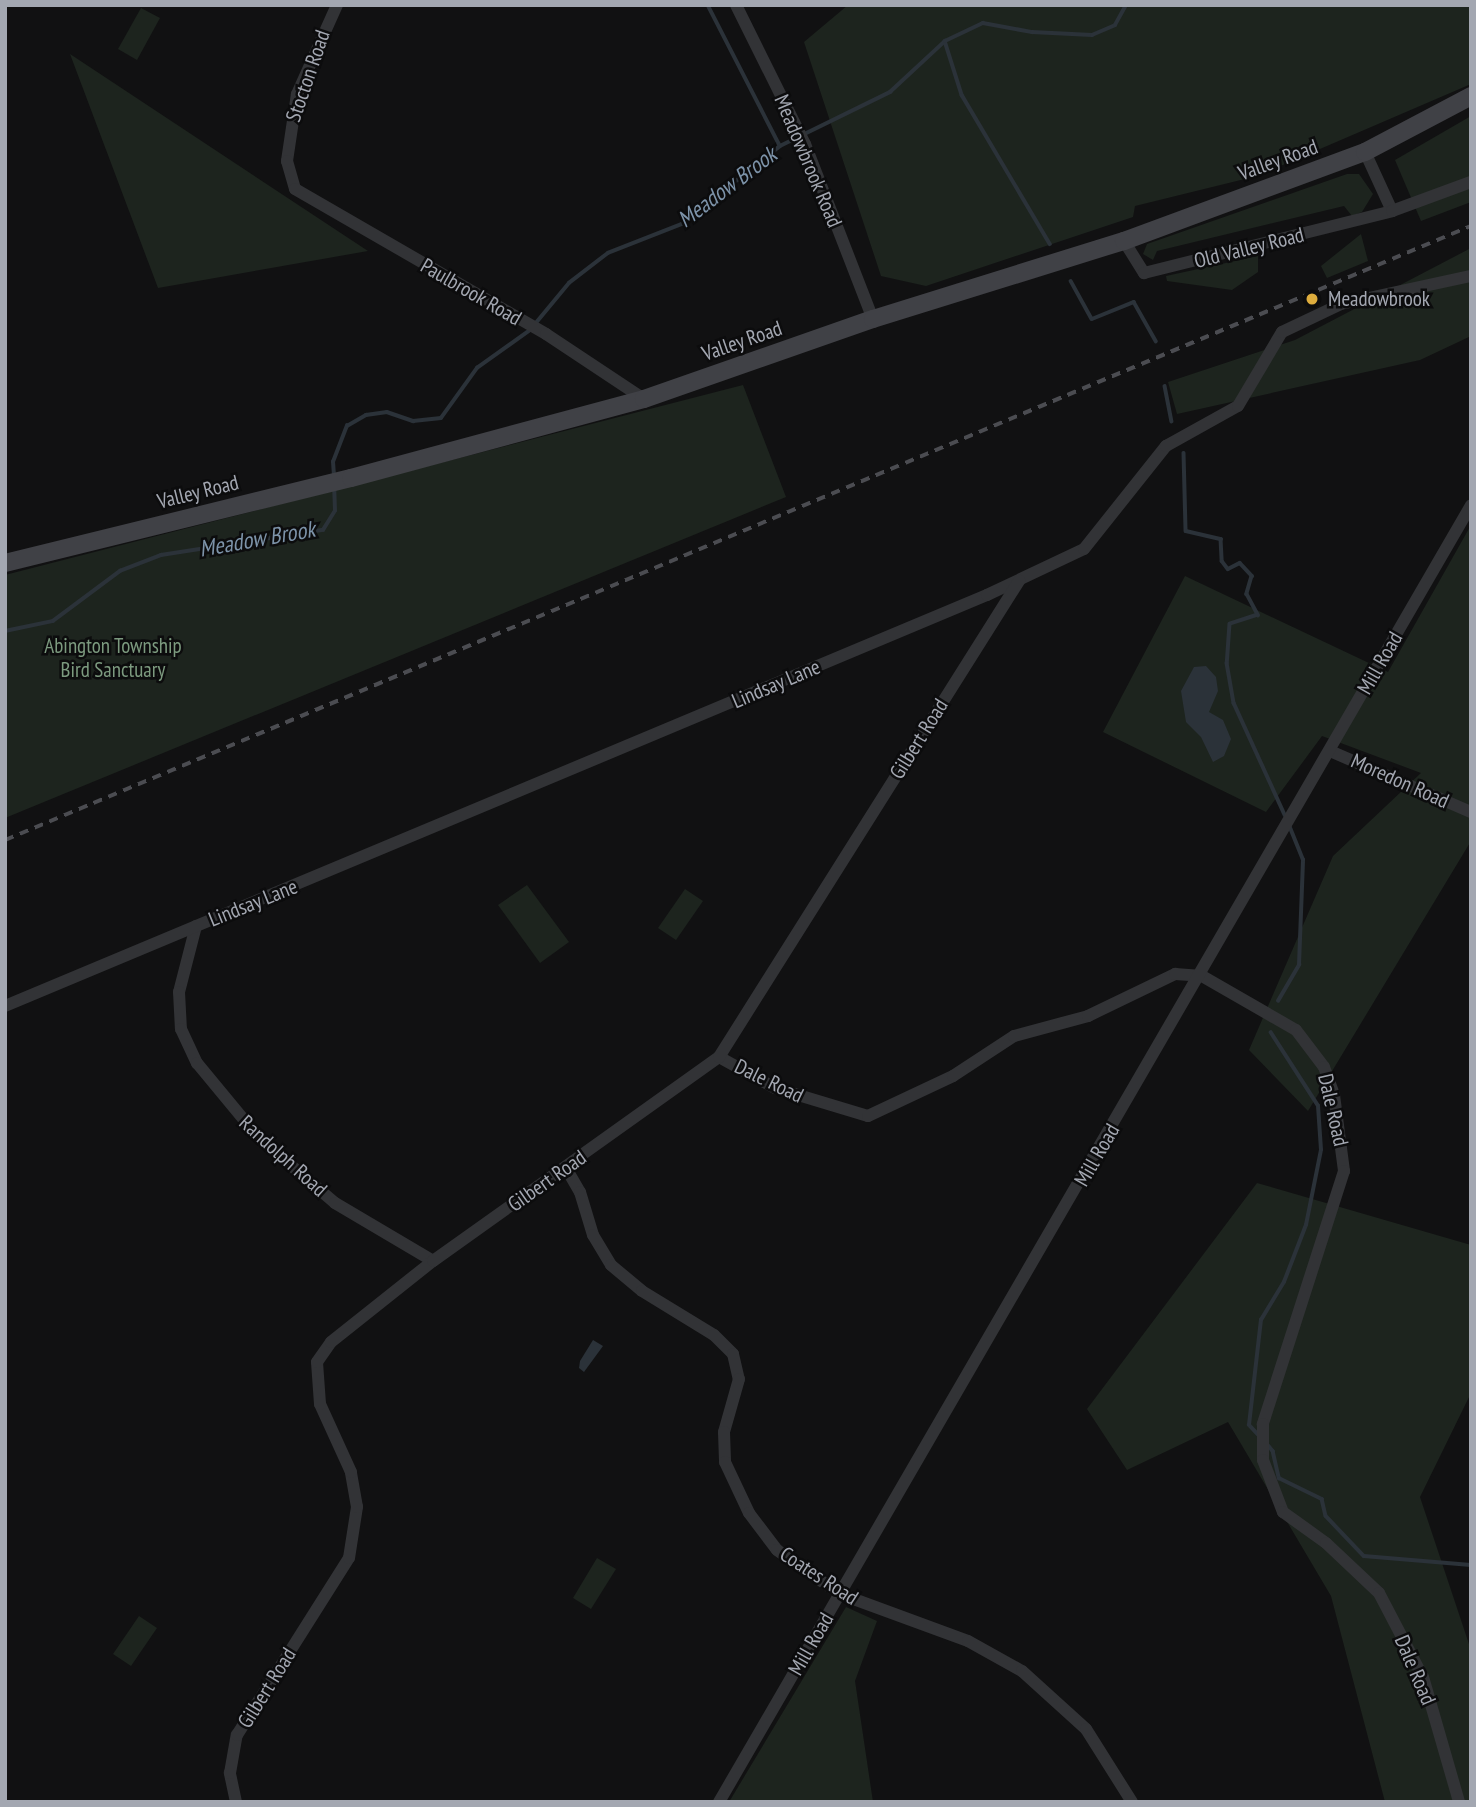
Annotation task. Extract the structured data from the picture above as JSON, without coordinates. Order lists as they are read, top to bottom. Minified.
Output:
{"streets":{"main road":["Valley Road"],"street":["Stocton Road","Meadowbrook Road","Old Valley Road","Paulbrook Road","Mill Road","Lindsay Lane","Gilbert Road","Moredon Road","Dale Road","Randolph Road","Coates Road"]},"crossings":[["Stocton Road","Paulbrook Road"],["Valley Road","Meadowbrook Road"],["Valley Road","Old Valley Road"],["Valley Road","Paulbrook Road"],["Mill Road","Moredon Road"],["Mill Road","Dale Road"],["Mill Road","Coates Road"],["Lindsay Lane","Gilbert Road"],["Lindsay Lane","Randolph Road"],["Gilbert Road","Dale Road"],["Gilbert Road","Randolph Road"],["Gilbert Road","Coates Road"]],"water":["Meadow Brook"],"parks":["Abington Township Bird Sanctuary"],"places":["Meadowbrook"]}
